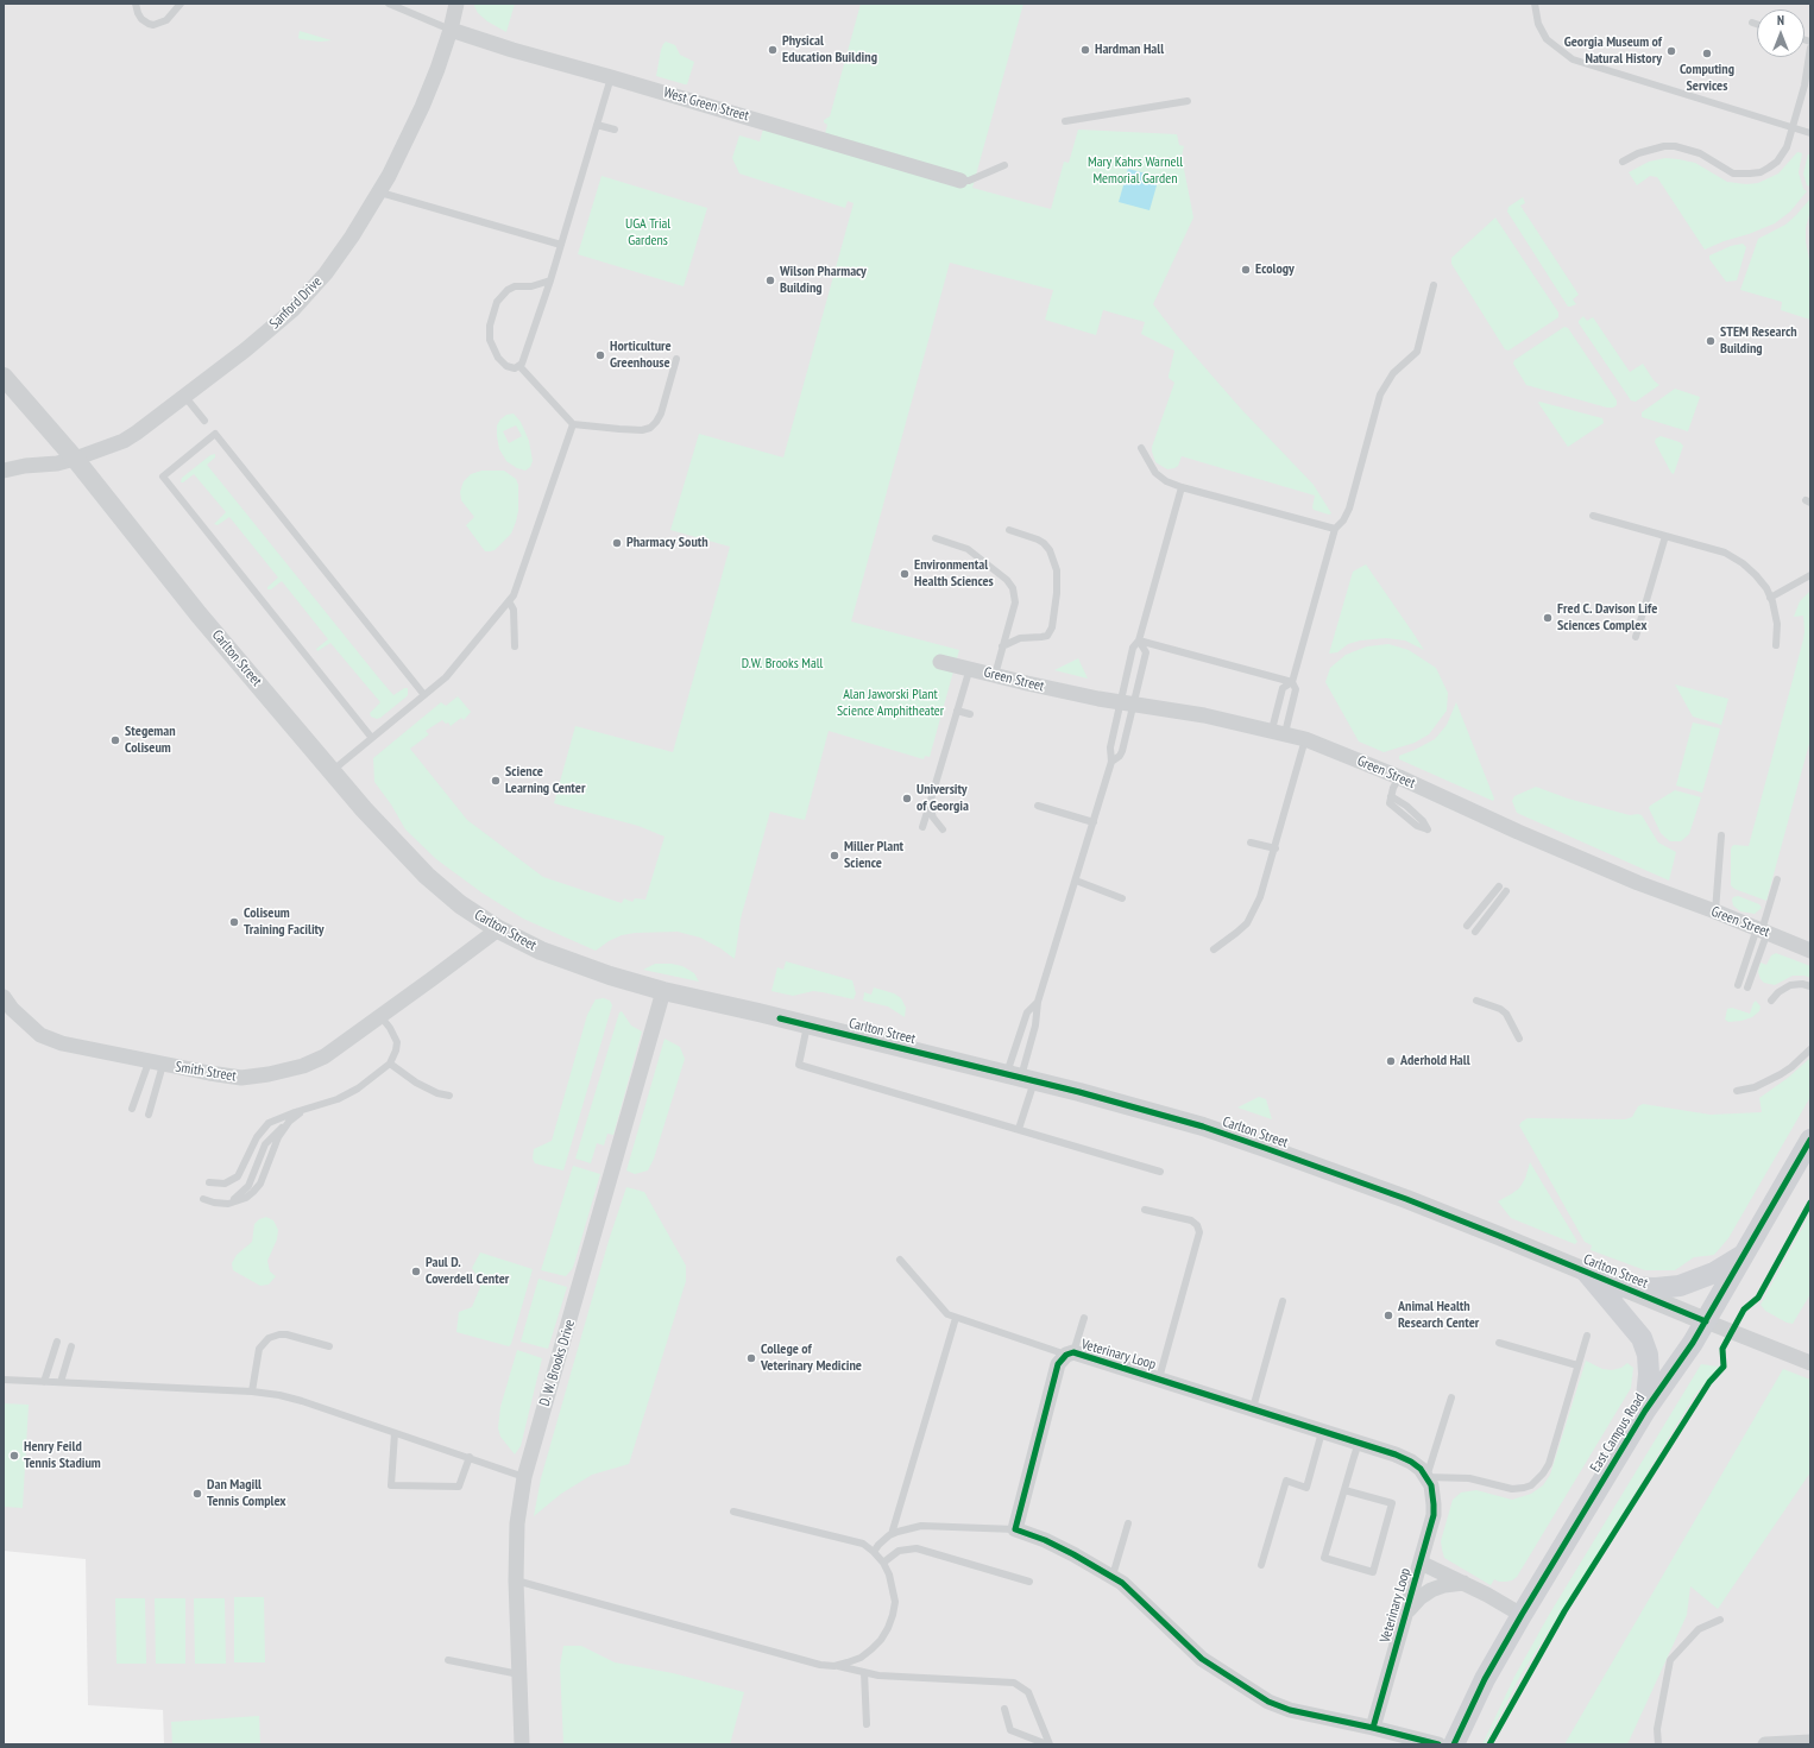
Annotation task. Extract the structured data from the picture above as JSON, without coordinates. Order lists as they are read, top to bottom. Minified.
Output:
{"streets":{"main road":["East Campus Road"],"street":["West Green Street","Sanford Drive","Carlton Street","Green Street","Smith Street","Veterinary Loop","D. W. Brooks Drive"]},"crossings":[["West Green Street","Sanford Drive"],["Sanford Drive","Carlton Street"],["Carlton Street","Smith Street"],["Carlton Street","D. W. Brooks Drive"],["Carlton Street","East Campus Road"],["Veterinary Loop","East Campus Road"]],"parks":["Mary Kahrs Warnell Memorial Garden","UGA Trial Gardens","D.W. Brooks Mall","Alan Jaworski Plant Science Amphitheater"],"places":["Physical Education Building","Hardman Hall","Georgia Museum of Natural History","Computing Services","Ecology","Wilson Pharmacy Building","STEM Research Building","Horticulture Greenhouse","Pharmacy South","Environmental Health Sciences","Fred C. Davison Life Sciences Complex","Stegeman Coliseum","Science Learning Center","University of Georgia","Miller Plant Science","Coliseum Training Facility","Aderhold Hall","Paul D. Coverdell Center","Animal Health Research Center","College of Veterinary Medicine","Henry Feild Tennis Stadium","Dan Magill Tennis Complex"],"north":"top"}
